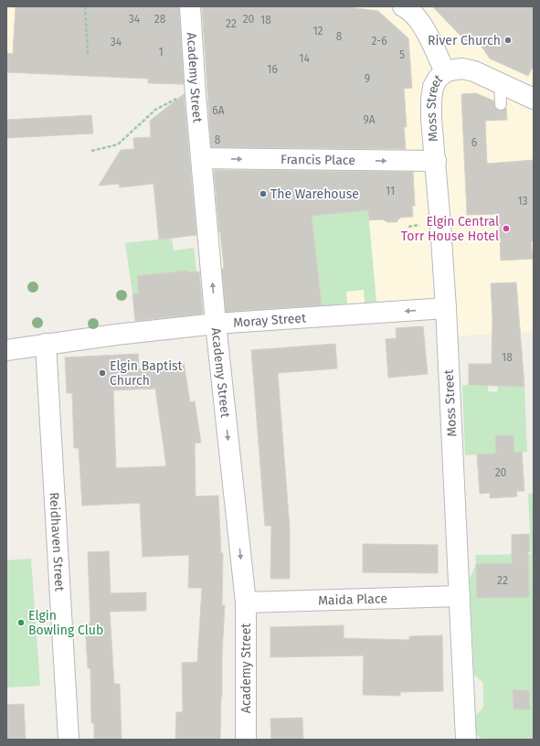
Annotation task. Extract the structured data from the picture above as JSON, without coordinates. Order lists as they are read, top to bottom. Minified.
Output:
{"streets":{"street":["Academy Street","Moss Street","Francis Place","Moray Street","Reidhaven Street","Maida Place"]},"crossings":[["Academy Street","Francis Place"],["Academy Street","Moray Street"],["Academy Street","Maida Place"],["Moss Street","Francis Place"],["Moss Street","Moray Street"],["Moss Street","Maida Place"],["Moray Street","Reidhaven Street"]],"one_way":["Francis Place","Moray Street"],"places":["River Church","The Warehouse","Elgin Central Torr House Hotel","Elgin Baptist Church","Elgin Bowling Club"],"house_numbers":["34","28","20","18","22","12","8","2-6","34","1","5","14","16","9","6A","9A","8","6","11","13","18","20","22"]}
